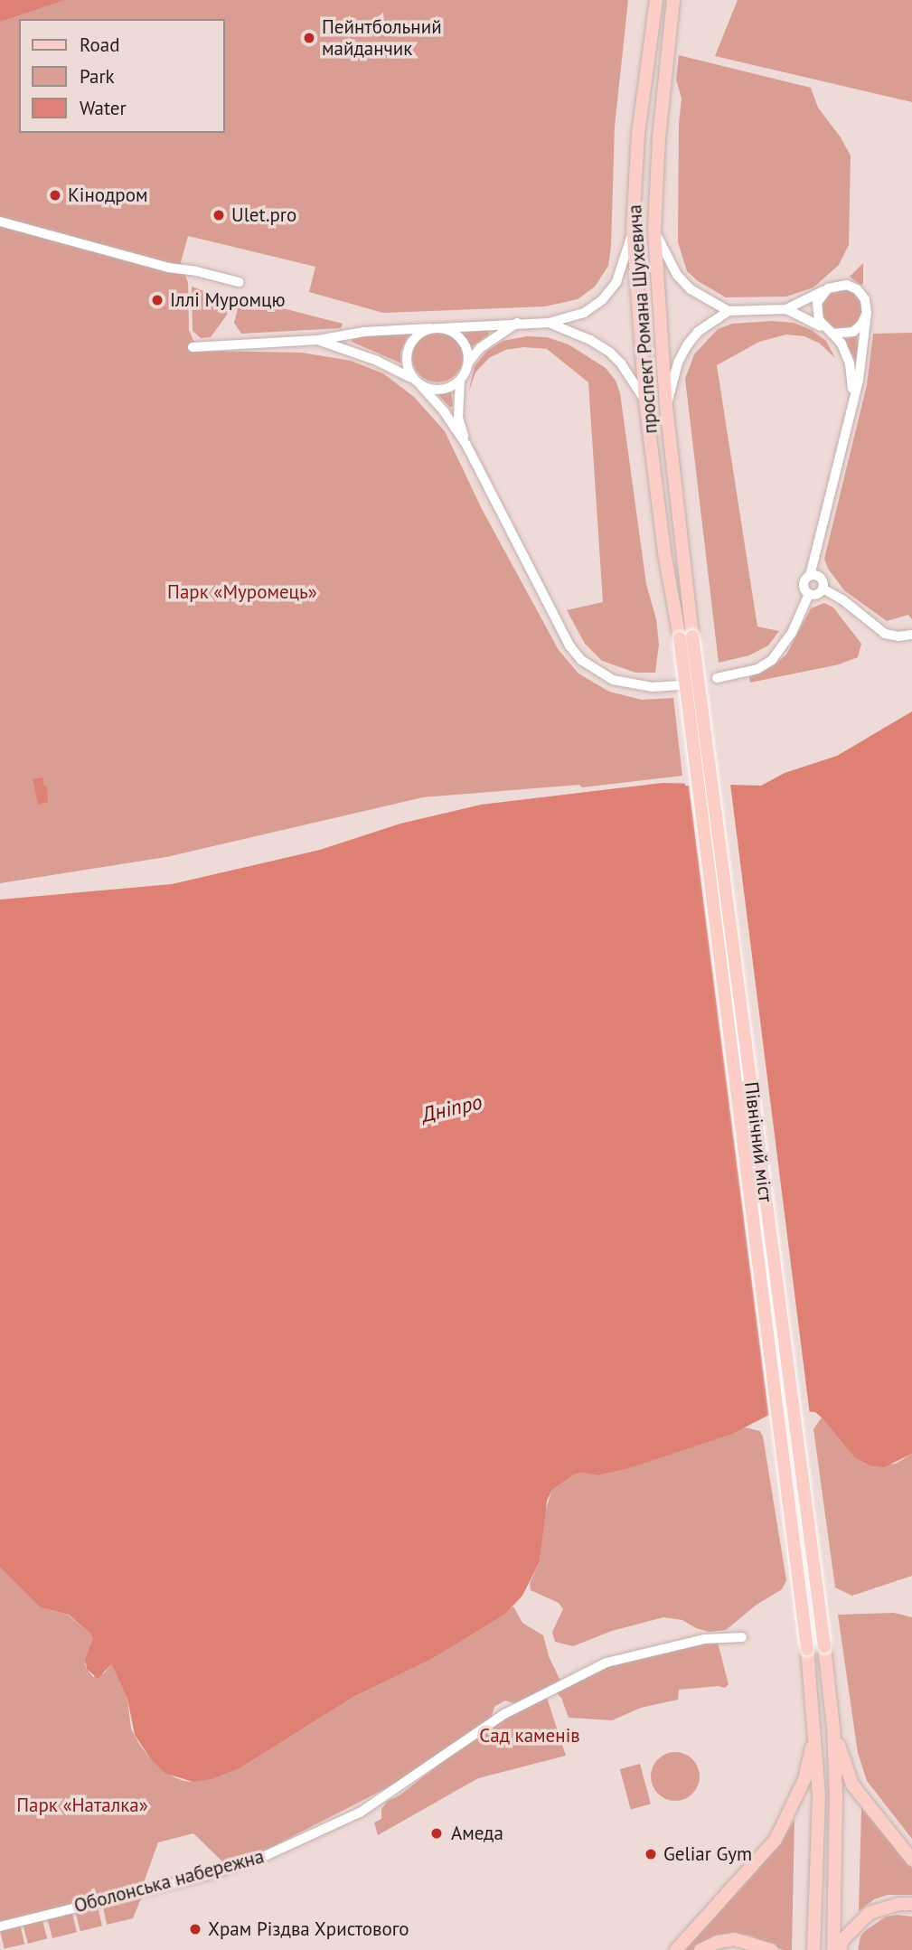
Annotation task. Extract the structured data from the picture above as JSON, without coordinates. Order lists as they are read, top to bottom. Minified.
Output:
{"streets":{"main road":["проспект Романа Шухевича","Північний міст"],"street":["Оболонська набережна"]},"crossings":[["проспект Романа Шухевича","Північний міст"]],"water":["Дніпро"],"parks":["Парк «Муромець»","Сад каменів","Парк «Наталка»"],"places":["Пейнтбольний майданчик","Кінодром","Ulet.pro","Іллі Муромцю","Амеда","Geliar Gym","Храм Різдва Христового"],"legend":["Road","Park","Water"]}
